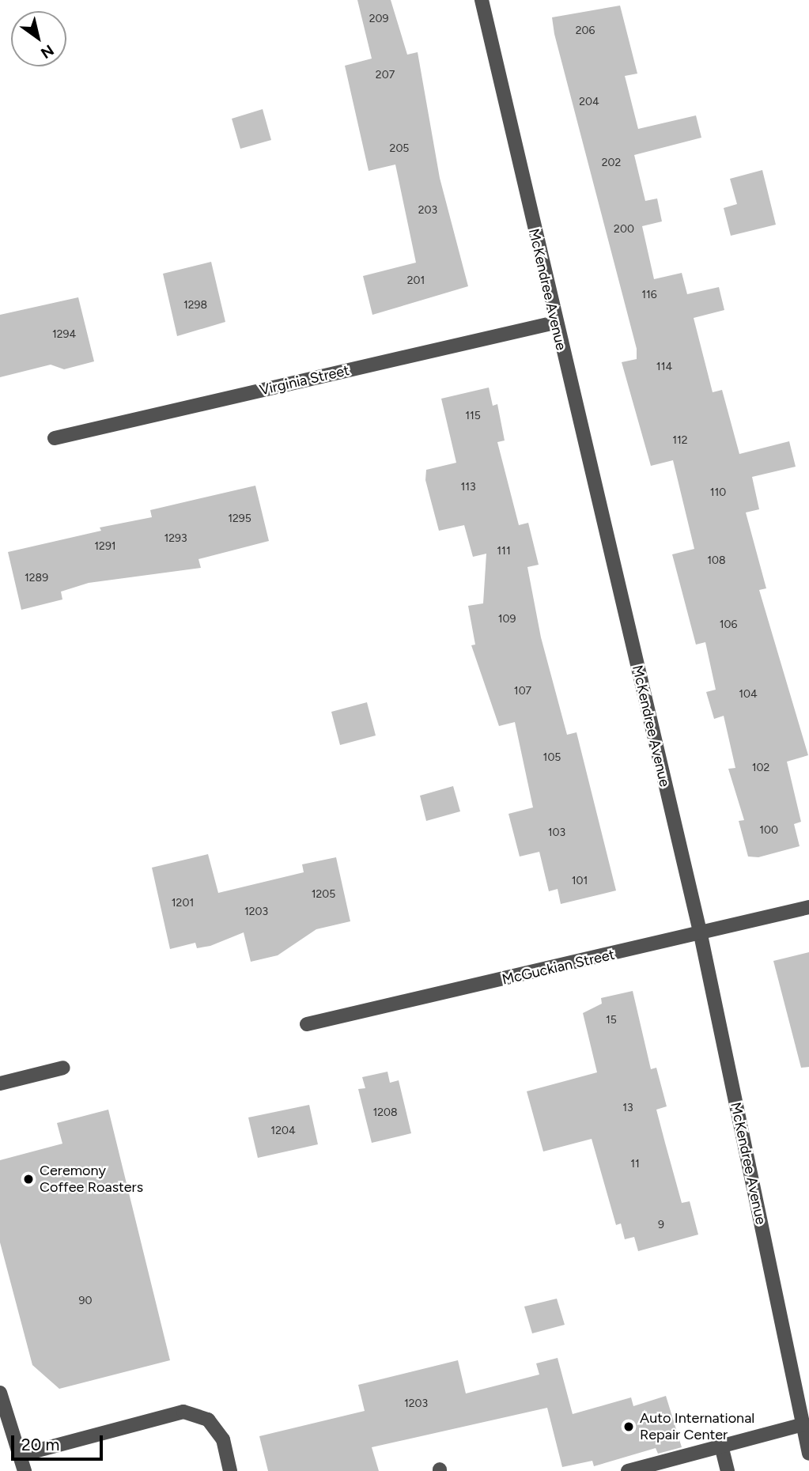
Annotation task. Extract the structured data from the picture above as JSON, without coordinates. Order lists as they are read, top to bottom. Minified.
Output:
{"streets":{"street":["McKendree Avenue","Virginia Street","McGuckian Street"]},"crossings":[["McKendree Avenue","Virginia Street"],["McKendree Avenue","McGuckian Street"]],"places":["Ceremony Coffee Roasters","Auto International Repair Center"],"house_numbers":["209","206","207","204","205","202","203","200","201","116","1298","1294","114","115","112","113","110","1295","1293","1291","111","108","1289","109","106","107","104","105","102","100","103","101","1205","1201","1203","15","13","1208","1204","11","9","90","1203"],"scale_bar":"20 m","north":"bottom right"}
